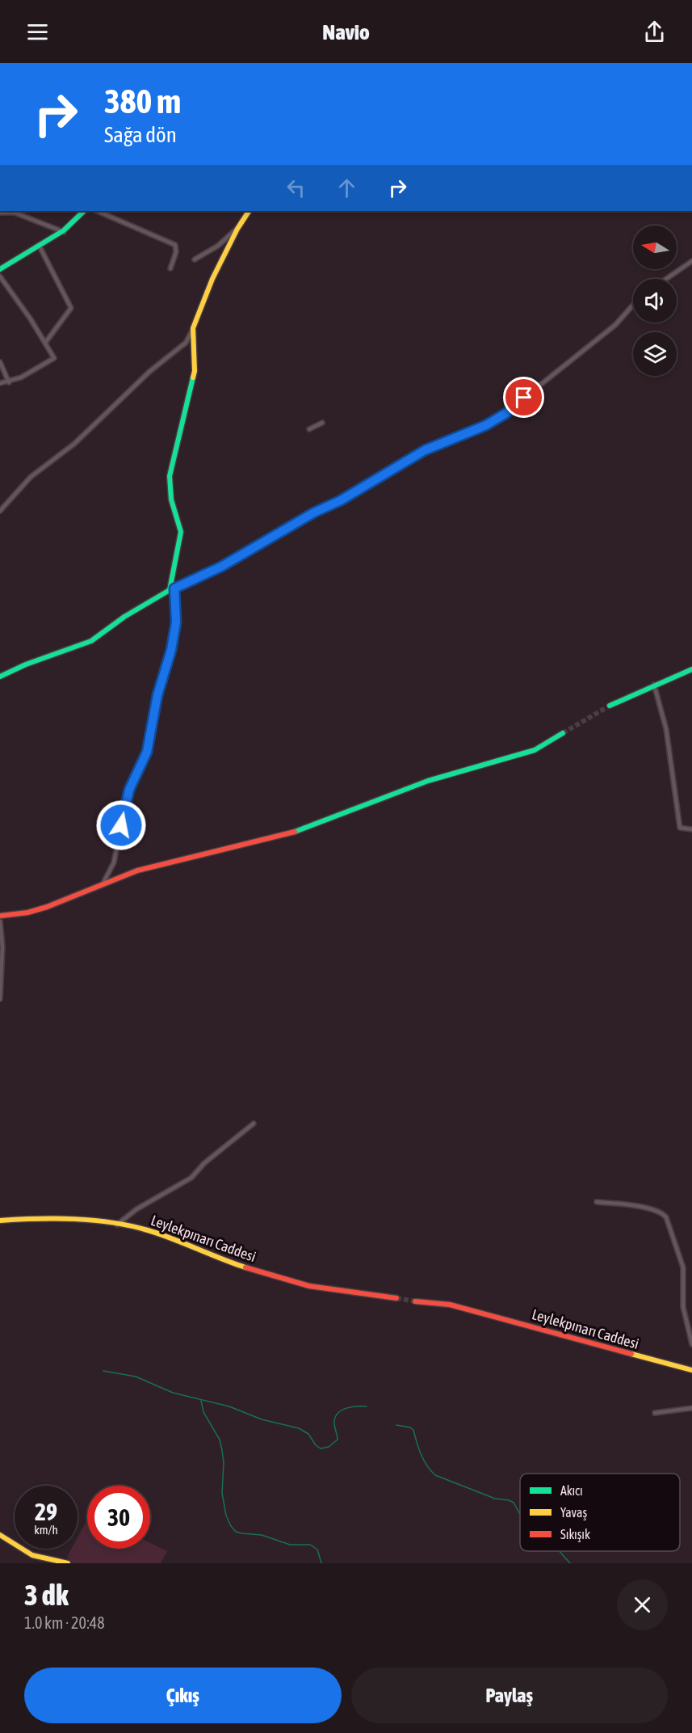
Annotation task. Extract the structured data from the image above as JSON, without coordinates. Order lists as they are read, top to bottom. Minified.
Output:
{"streets":{"street":["Leylekpınarı Caddesi"]},"legend":["Akıcı","Yavaş","Sıkışık"],"north":"left","page":{"header":"Navio","turn":["380 m","Sağa dön"],"speed":"29 km/h","limit":"30","heading":["3 dk","1.0 km · 20:48"],"buttons":["Çıkış","Paylaş"]}}
